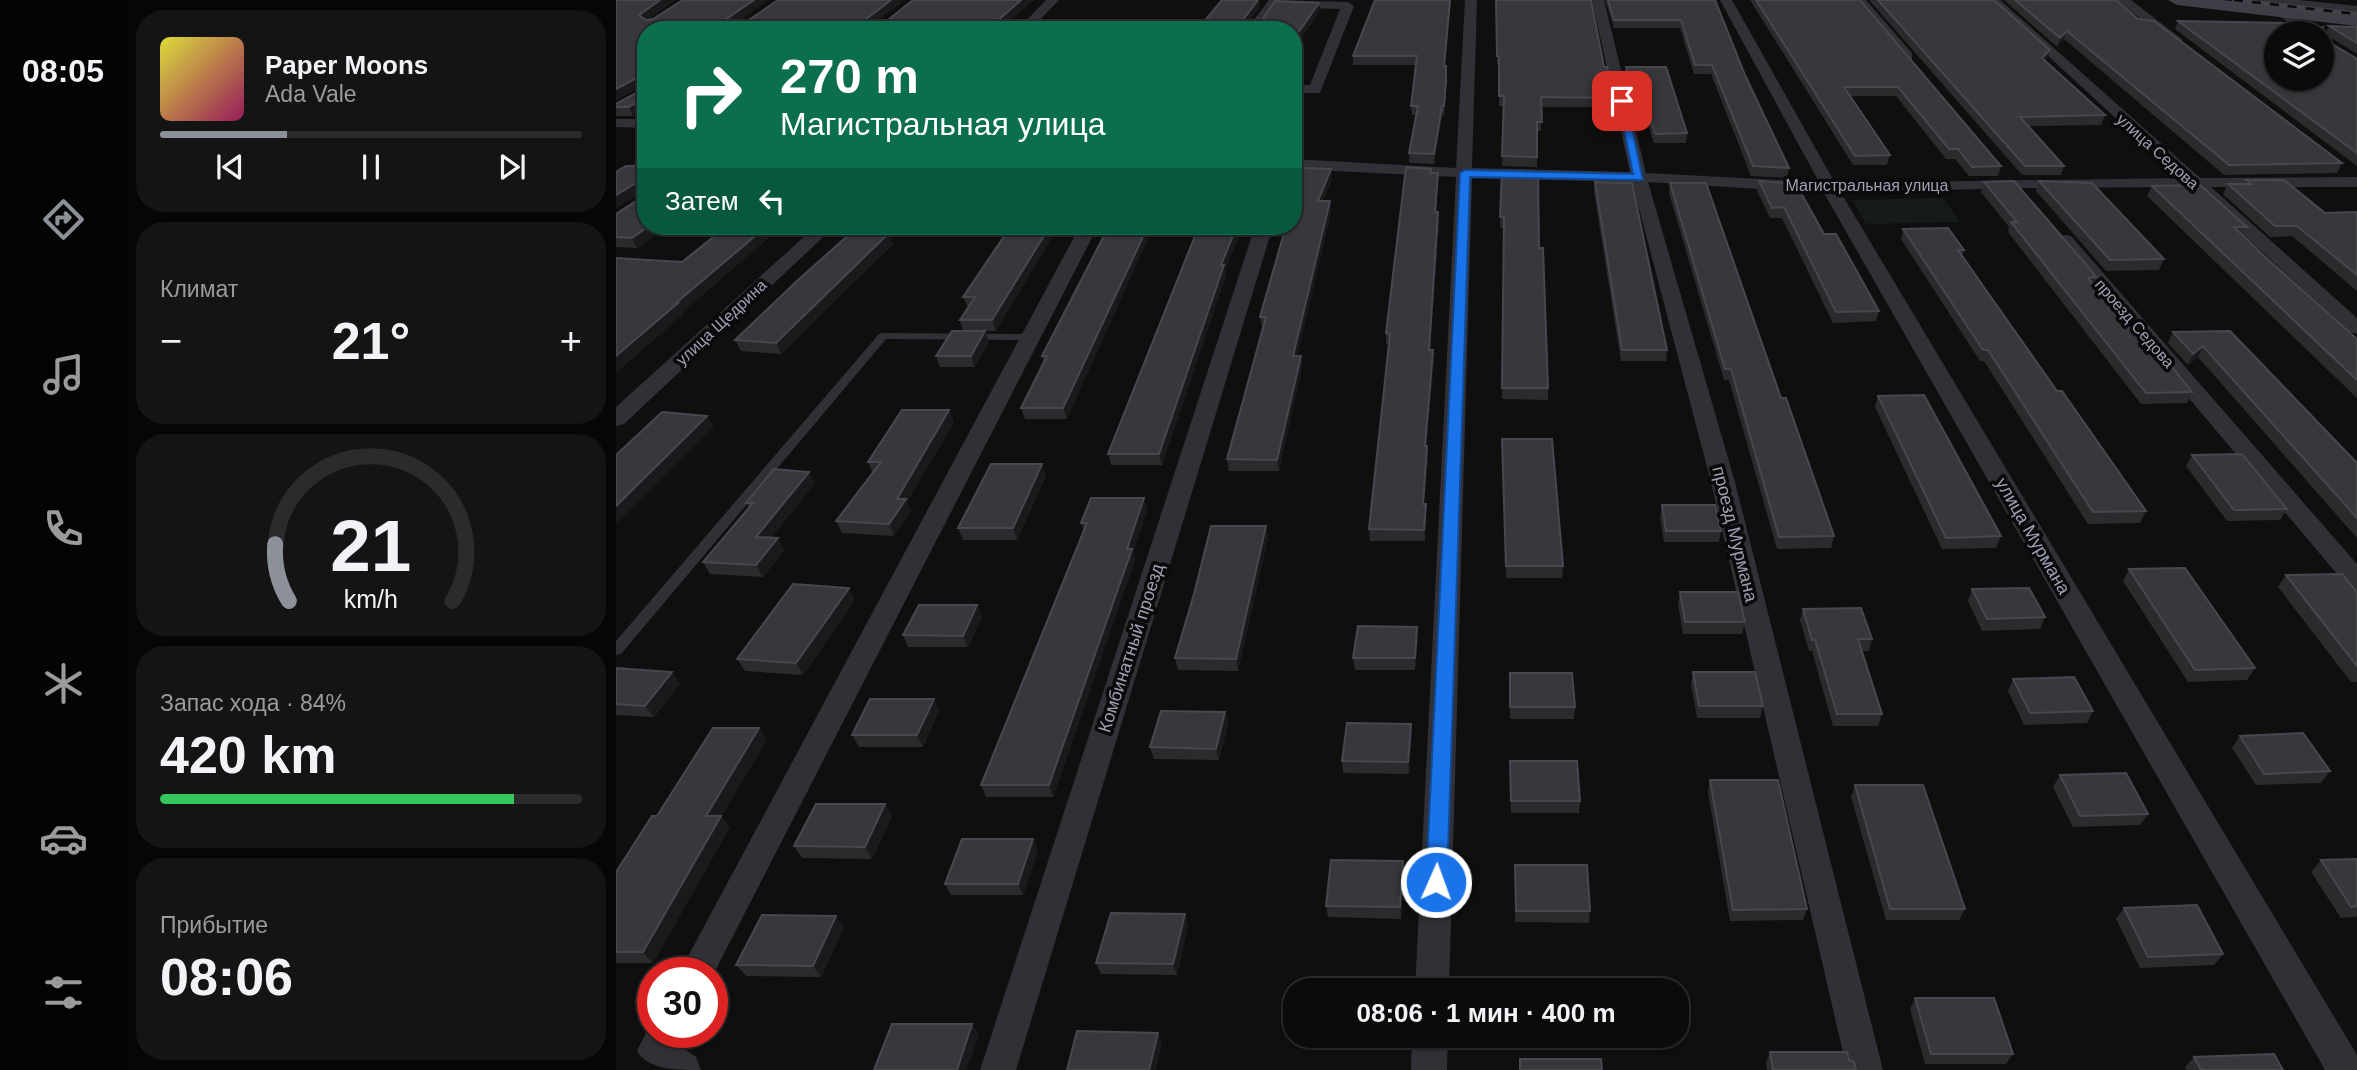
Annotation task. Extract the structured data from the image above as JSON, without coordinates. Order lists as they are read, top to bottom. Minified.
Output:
{"streets":{"street":["улица Седова","Магистральная улица","улица Щедрина","проезд Седова","проезд Мурмана","улица Мурмана","Комбинатный проезд"]},"crossings":[["улица Седова","Магистральная улица"],["Магистральная улица","проезд Мурмана"],["Магистральная улица","улица Мурмана"]],"page":{"tabs":"08:05","turn":["270 m","Магистральная улица"],"song":["Paper Moons","Ada Vale"],"then":"Затем","tile":["Климат",["Запас хода · 84%","420 km"],["Прибытие","08:06"]],"heat":["−","21°","+"],"limit":"30","trip":"08:06 · 1 мин · 400 m","gauge":["21","km/h"]}}
